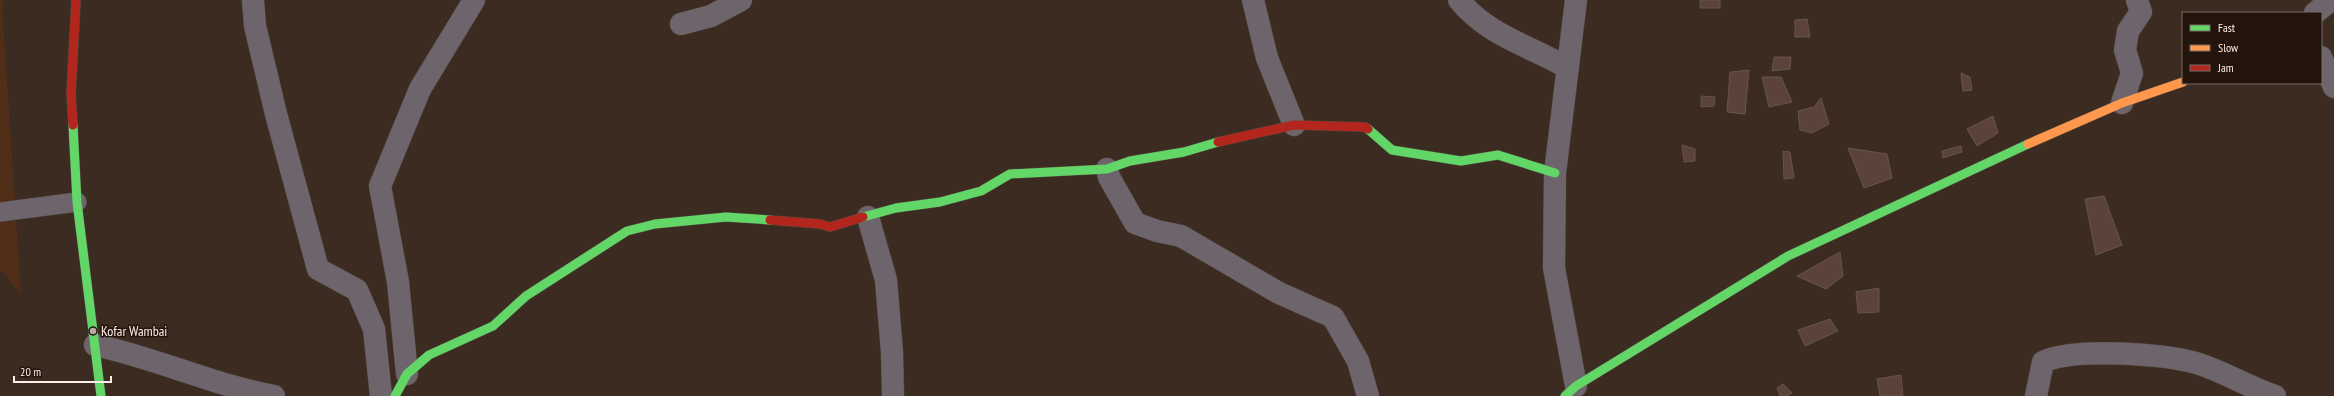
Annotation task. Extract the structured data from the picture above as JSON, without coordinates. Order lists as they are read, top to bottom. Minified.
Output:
{"places":["Kofar Wambai"],"legend":["Fast","Slow","Jam"],"scale_bar":"20 m"}
